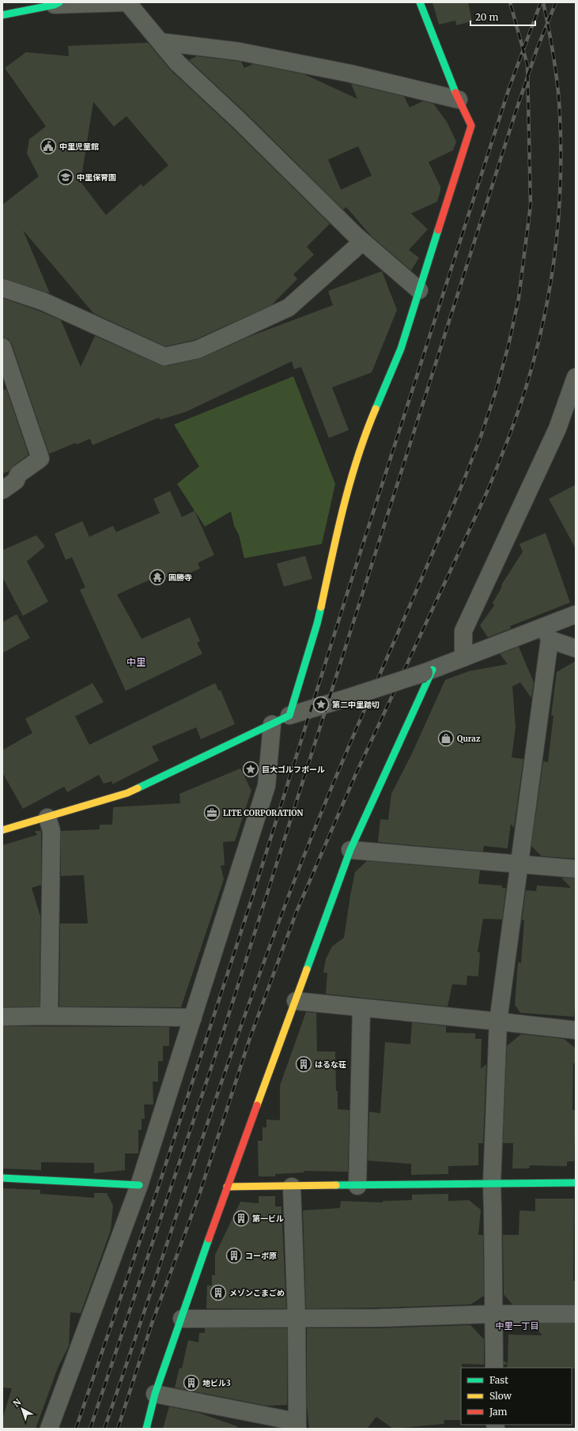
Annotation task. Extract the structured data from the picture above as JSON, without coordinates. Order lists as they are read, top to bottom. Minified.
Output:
{"districts":["中里","中里一丁目"],"places":{"public building":["中里児童館"],"school or university":["中里保育園"],"temple":["圓勝寺"],"place":["第二中里踏切","巨大ゴルフボール"],"shop":["Quraz"],"office":["LITE CORPORATION"],"building":["はるな荘","第一ビル","コーポ原","メゾンこまごめ","地ビル3"]},"legend":["Fast","Slow","Jam"],"scale_bar":"20 m","north":"top left"}
